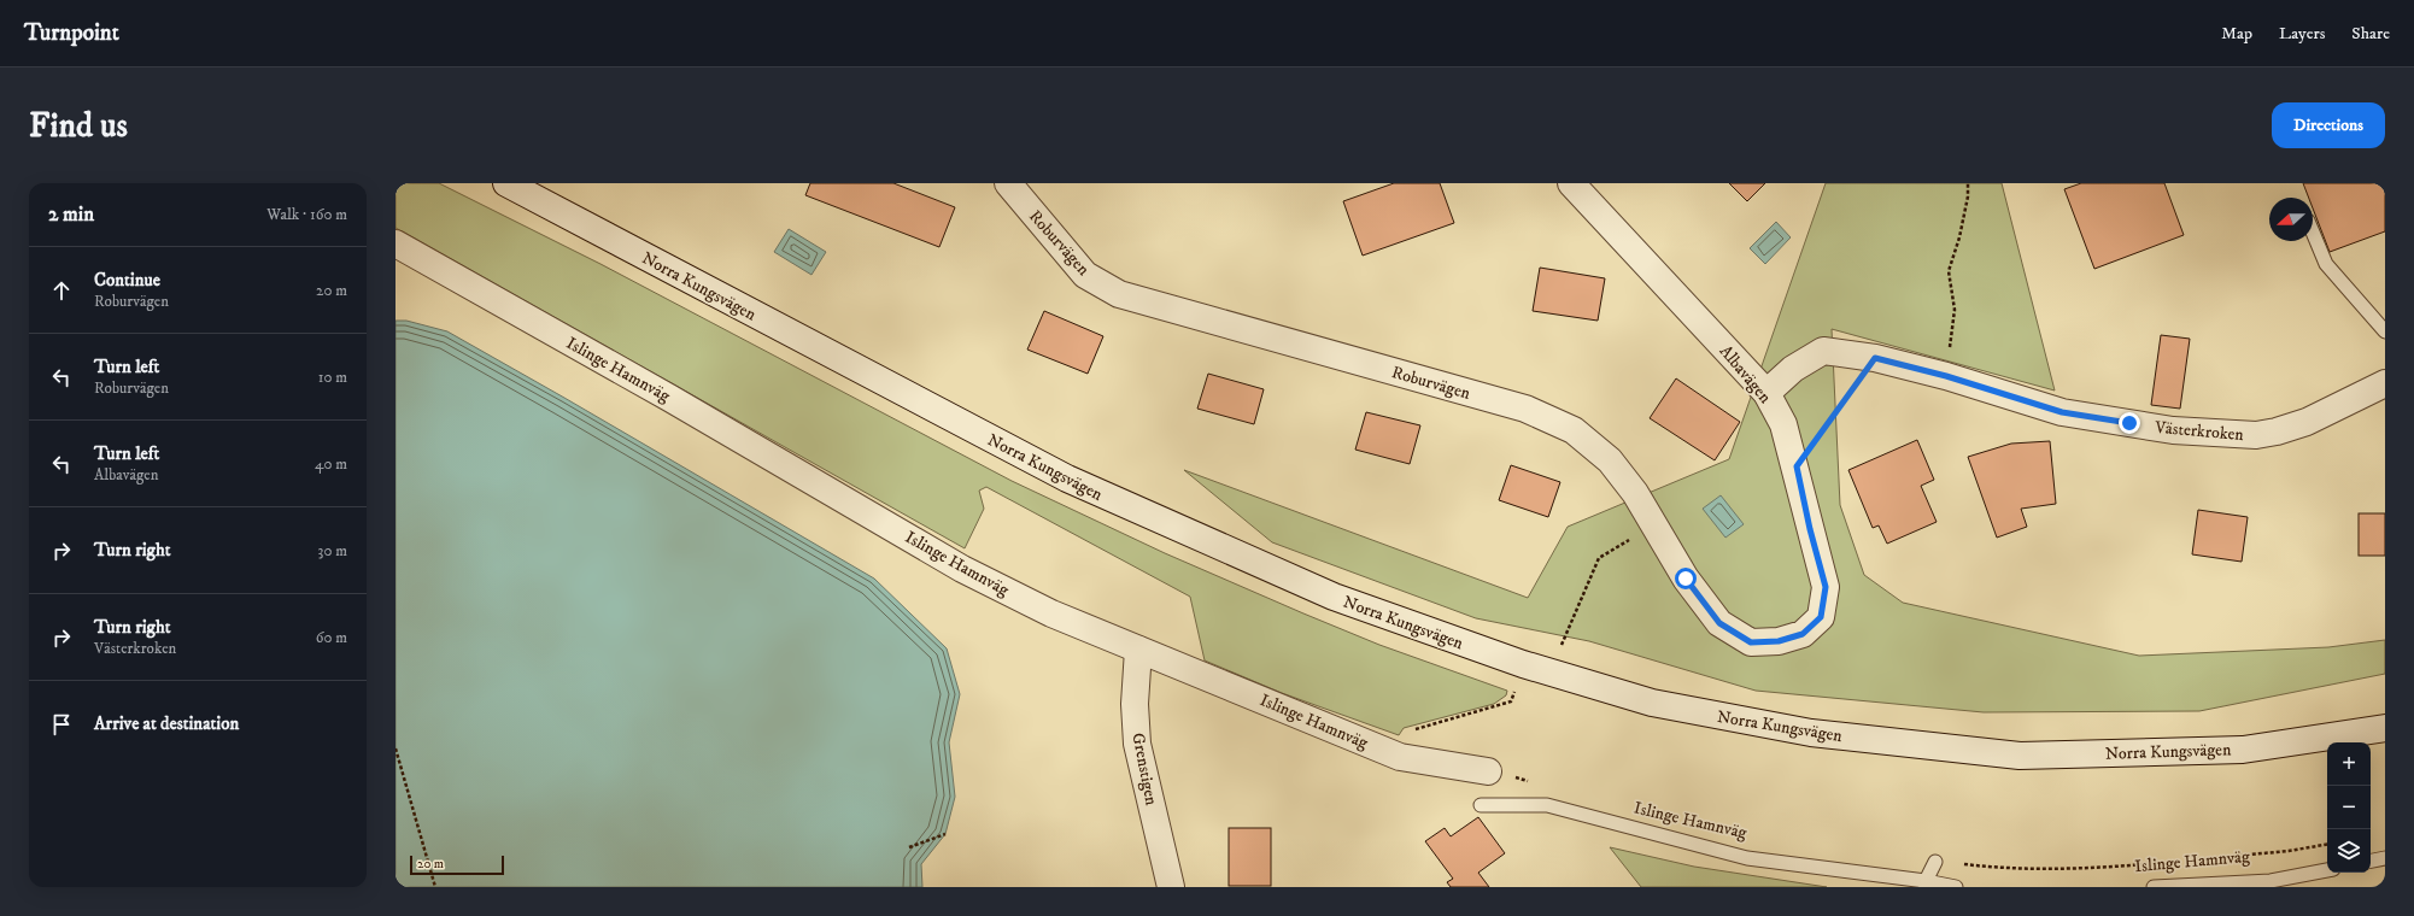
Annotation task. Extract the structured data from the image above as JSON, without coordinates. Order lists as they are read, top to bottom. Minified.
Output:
{"streets":{"street":["Roburvägen","Norra Kungsvägen","Islinge Hamnväg","Albavägen","Västerkroken","Grenstigen"]},"crossings":[["Roburvägen","Albavägen"],["Islinge Hamnväg","Grenstigen"],["Albavägen","Västerkroken"]],"scale_bar":"20 m","north":"left","page":{"header":"Turnpoint","nav":["Map","Layers","Share"],"buttons":"Directions","title":"Find us","heading":["2 min","Walk · 160 m"],"list":[["Continue","Roburvägen","20 m"],["Turn left","Roburvägen","10 m"],["Turn left","Albavägen","40 m"],["Turn right","30 m"],["Turn right","Västerkroken","60 m"],"Arrive at destination"],"map_buttons":["+","−"],"scale":"20 m"}}
